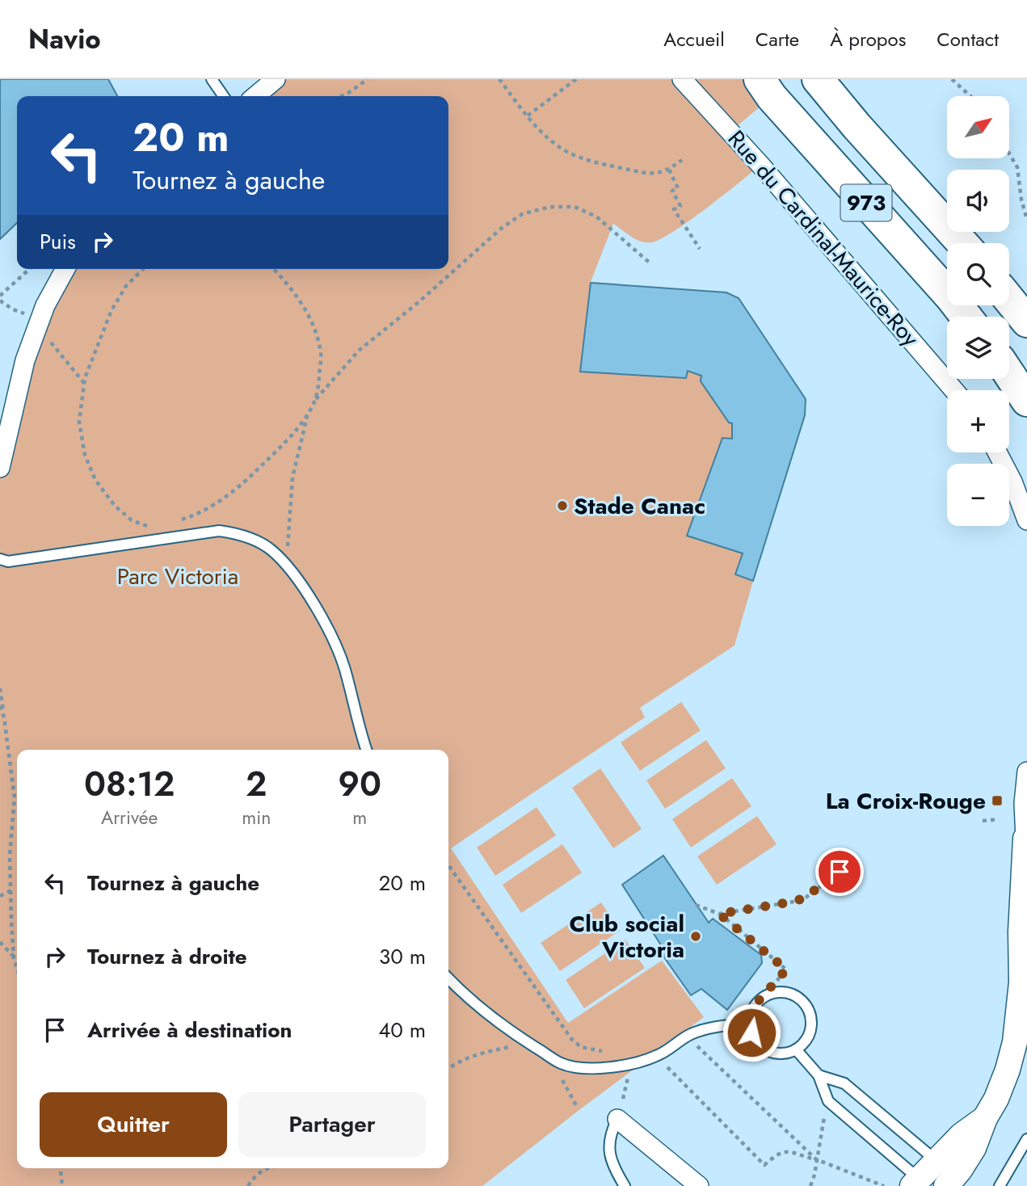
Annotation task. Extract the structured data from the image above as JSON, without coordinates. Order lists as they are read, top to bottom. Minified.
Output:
{"streets":{"highway":["973"],"street":["Rue du Cardinal-Maurice-Roy"]},"parks":["Parc Victoria"],"places":{"other":["Stade Canac","Club social Victoria"],"transit":["La Croix-Rouge"]},"north":"top right","page":{"header":"Navio","nav":["Accueil","Carte","À propos","Contact"],"map_buttons":["+","−"],"turn":["20 m","Tournez à gauche"],"then":"Puis","eta":["08:12","Arrivée","2","min","90","m"],"list":[{"name":"Tournez à gauche","value":"20 m"},{"name":"Tournez à droite","value":"30 m"},{"name":"Arrivée à destination","value":"40 m"}],"buttons":["Quitter","Partager"]}}
